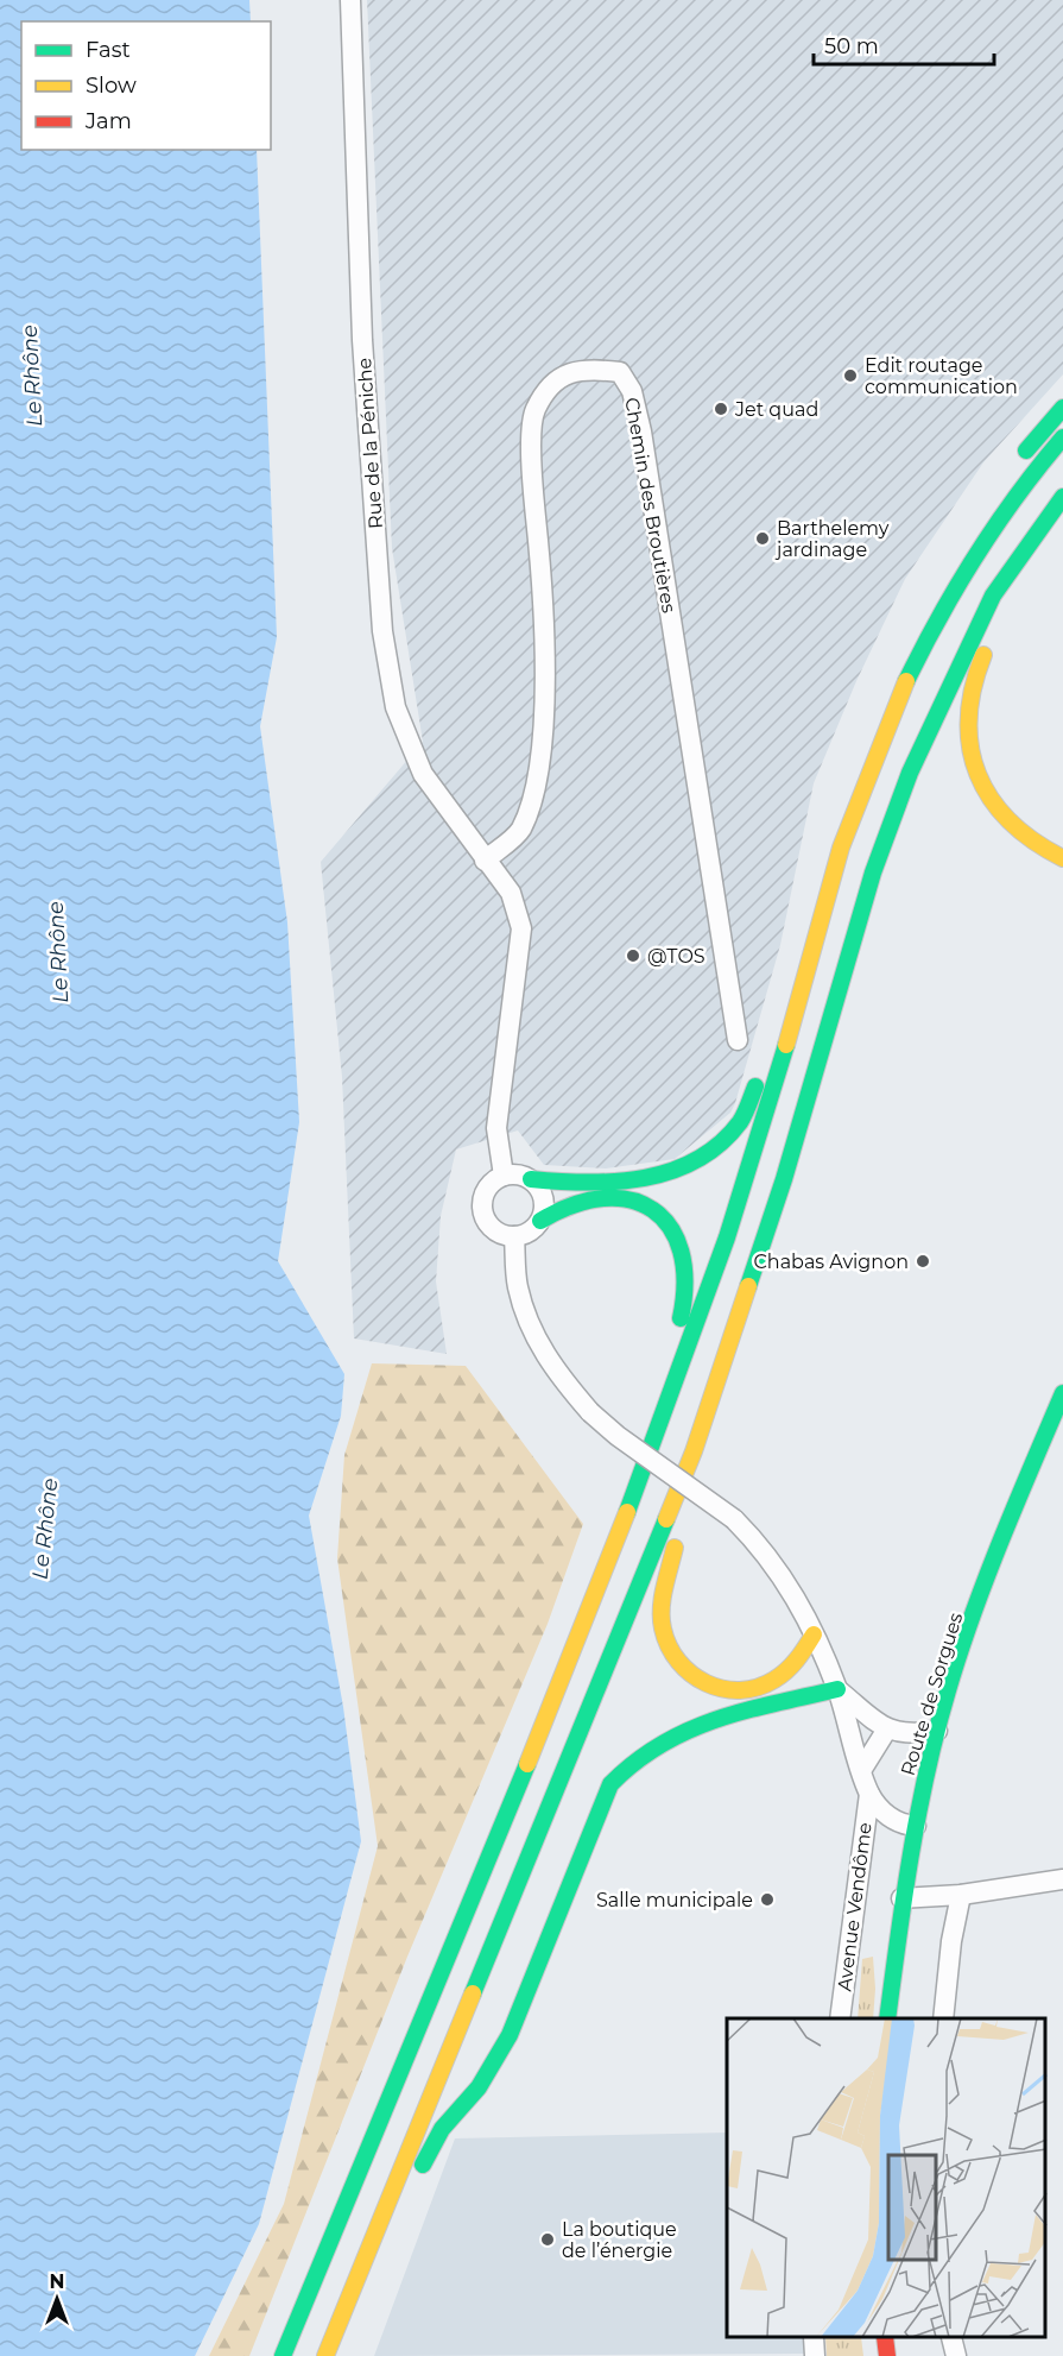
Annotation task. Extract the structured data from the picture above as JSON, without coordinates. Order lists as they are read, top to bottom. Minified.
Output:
{"streets":{"main road":["Route de Sorgues"],"street":["Rue de la Péniche","Chemin des Broutières","Avenue Vendôme"]},"crossings":[["Rue de la Péniche","Chemin des Broutières"]],"water":["Le Rhône"],"places":["Edit routage communication","Jet quad","Barthelemy jardinage","@TOS","Chabas Avignon","Salle municipale","La boutique de l’énergie"],"legend":["Fast","Slow","Jam"],"scale_bar":"50 m","north":"top"}
